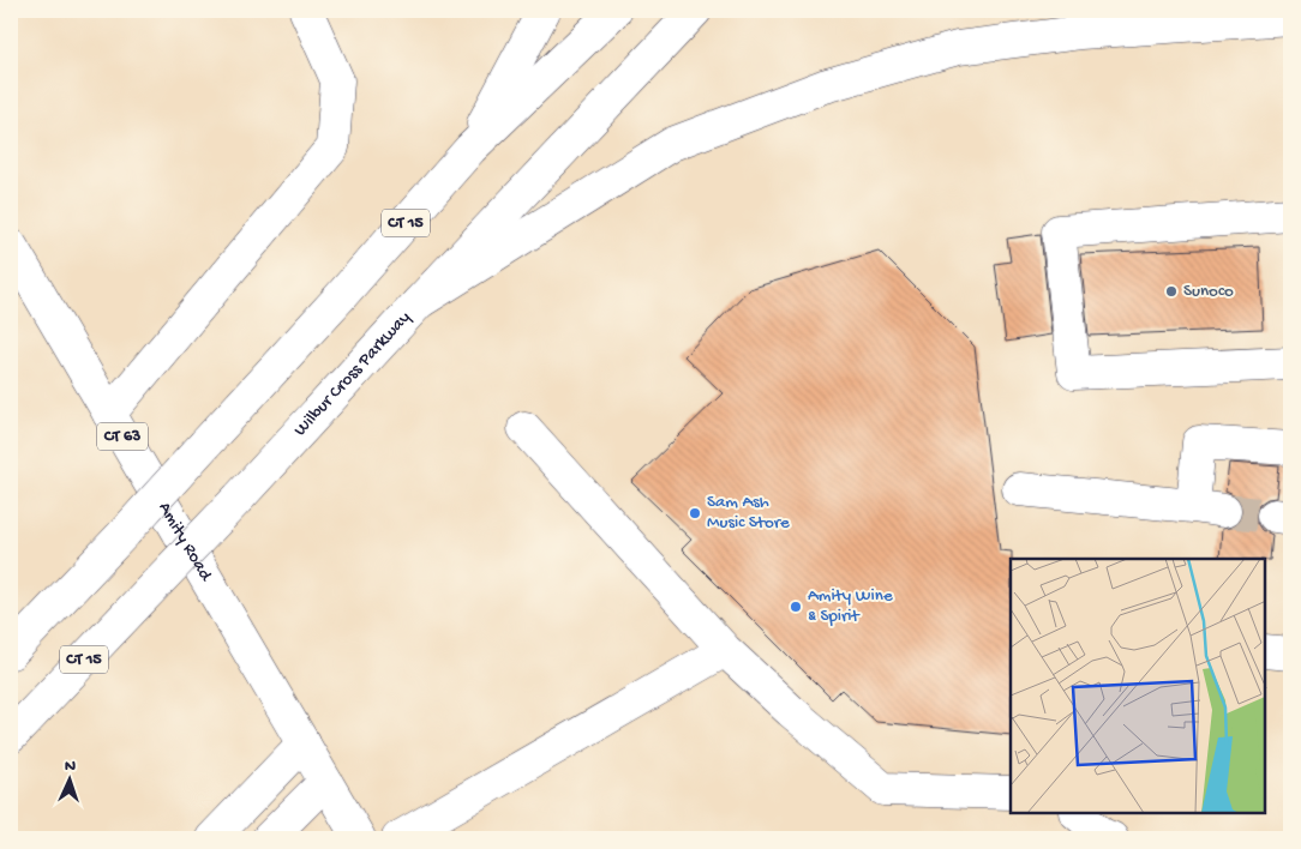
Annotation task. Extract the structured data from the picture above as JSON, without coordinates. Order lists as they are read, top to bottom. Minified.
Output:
{"streets":{"main road":["CT 15","Wilbur Cross Parkway","CT 63","Amity Road"]},"places":["Sunoco","Sam Ash Music Store","Amity Wine & Spirit"],"north":"top"}
